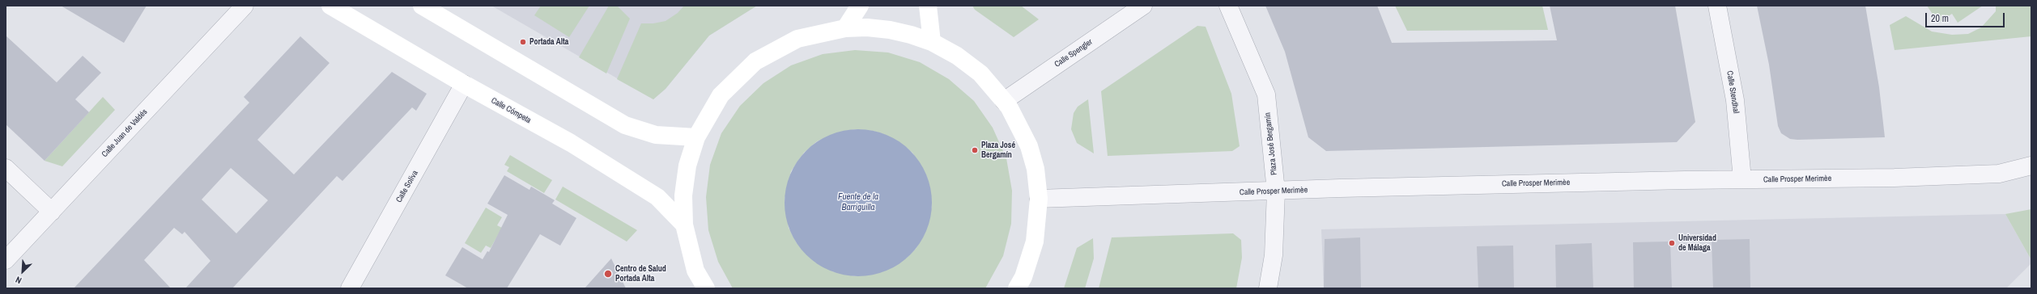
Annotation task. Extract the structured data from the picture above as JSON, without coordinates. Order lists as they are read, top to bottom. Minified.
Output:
{"streets":{"main road":["Calle Cómpeta"],"street":["Calle Spengler","Calle Stendhal","Calle Juan de Valdés","Plaza José Bergamín","Calle Prosper Merimèe","Calle Soliva"]},"crossings":[["Calle Stendhal","Calle Prosper Merimèe"],["Calle Cómpeta","Calle Soliva"],["Plaza José Bergamín","Calle Prosper Merimèe"]],"water":["Fuente de la Barriguilla"],"places":["Portada Alta","Plaza José Bergamín","Universidad de Málaga","Centro de Salud Portada Alta"],"scale_bar":"20 m","north":"bottom left"}
